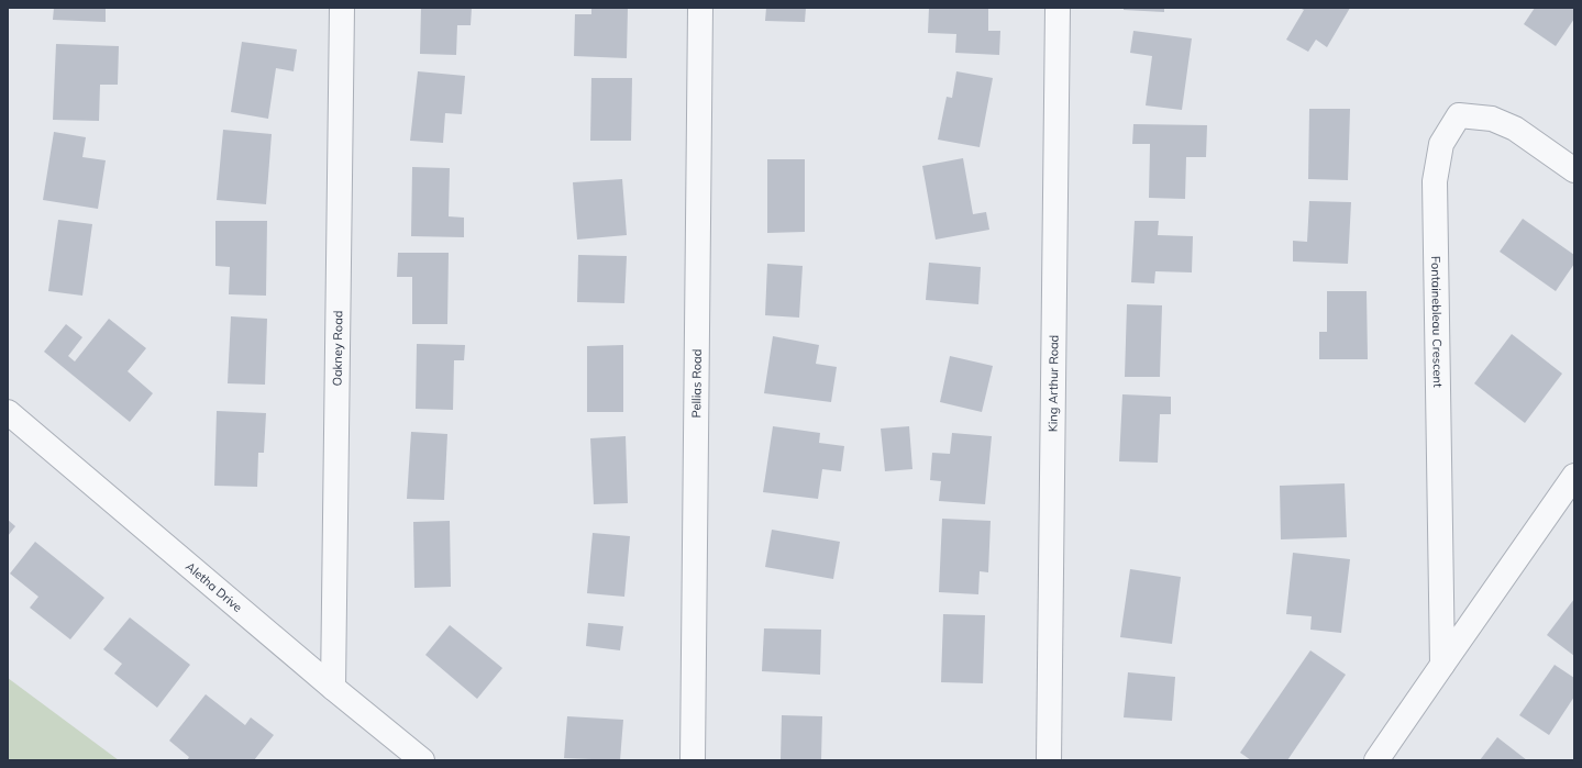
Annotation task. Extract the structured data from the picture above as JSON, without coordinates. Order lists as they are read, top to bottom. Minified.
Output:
{"streets":{"street":["Fontainebleau Crescent","Oakney Road","Pellias Road","King Arthur Road","Aletha Drive"]},"crossings":[["Oakney Road","Aletha Drive"]]}
